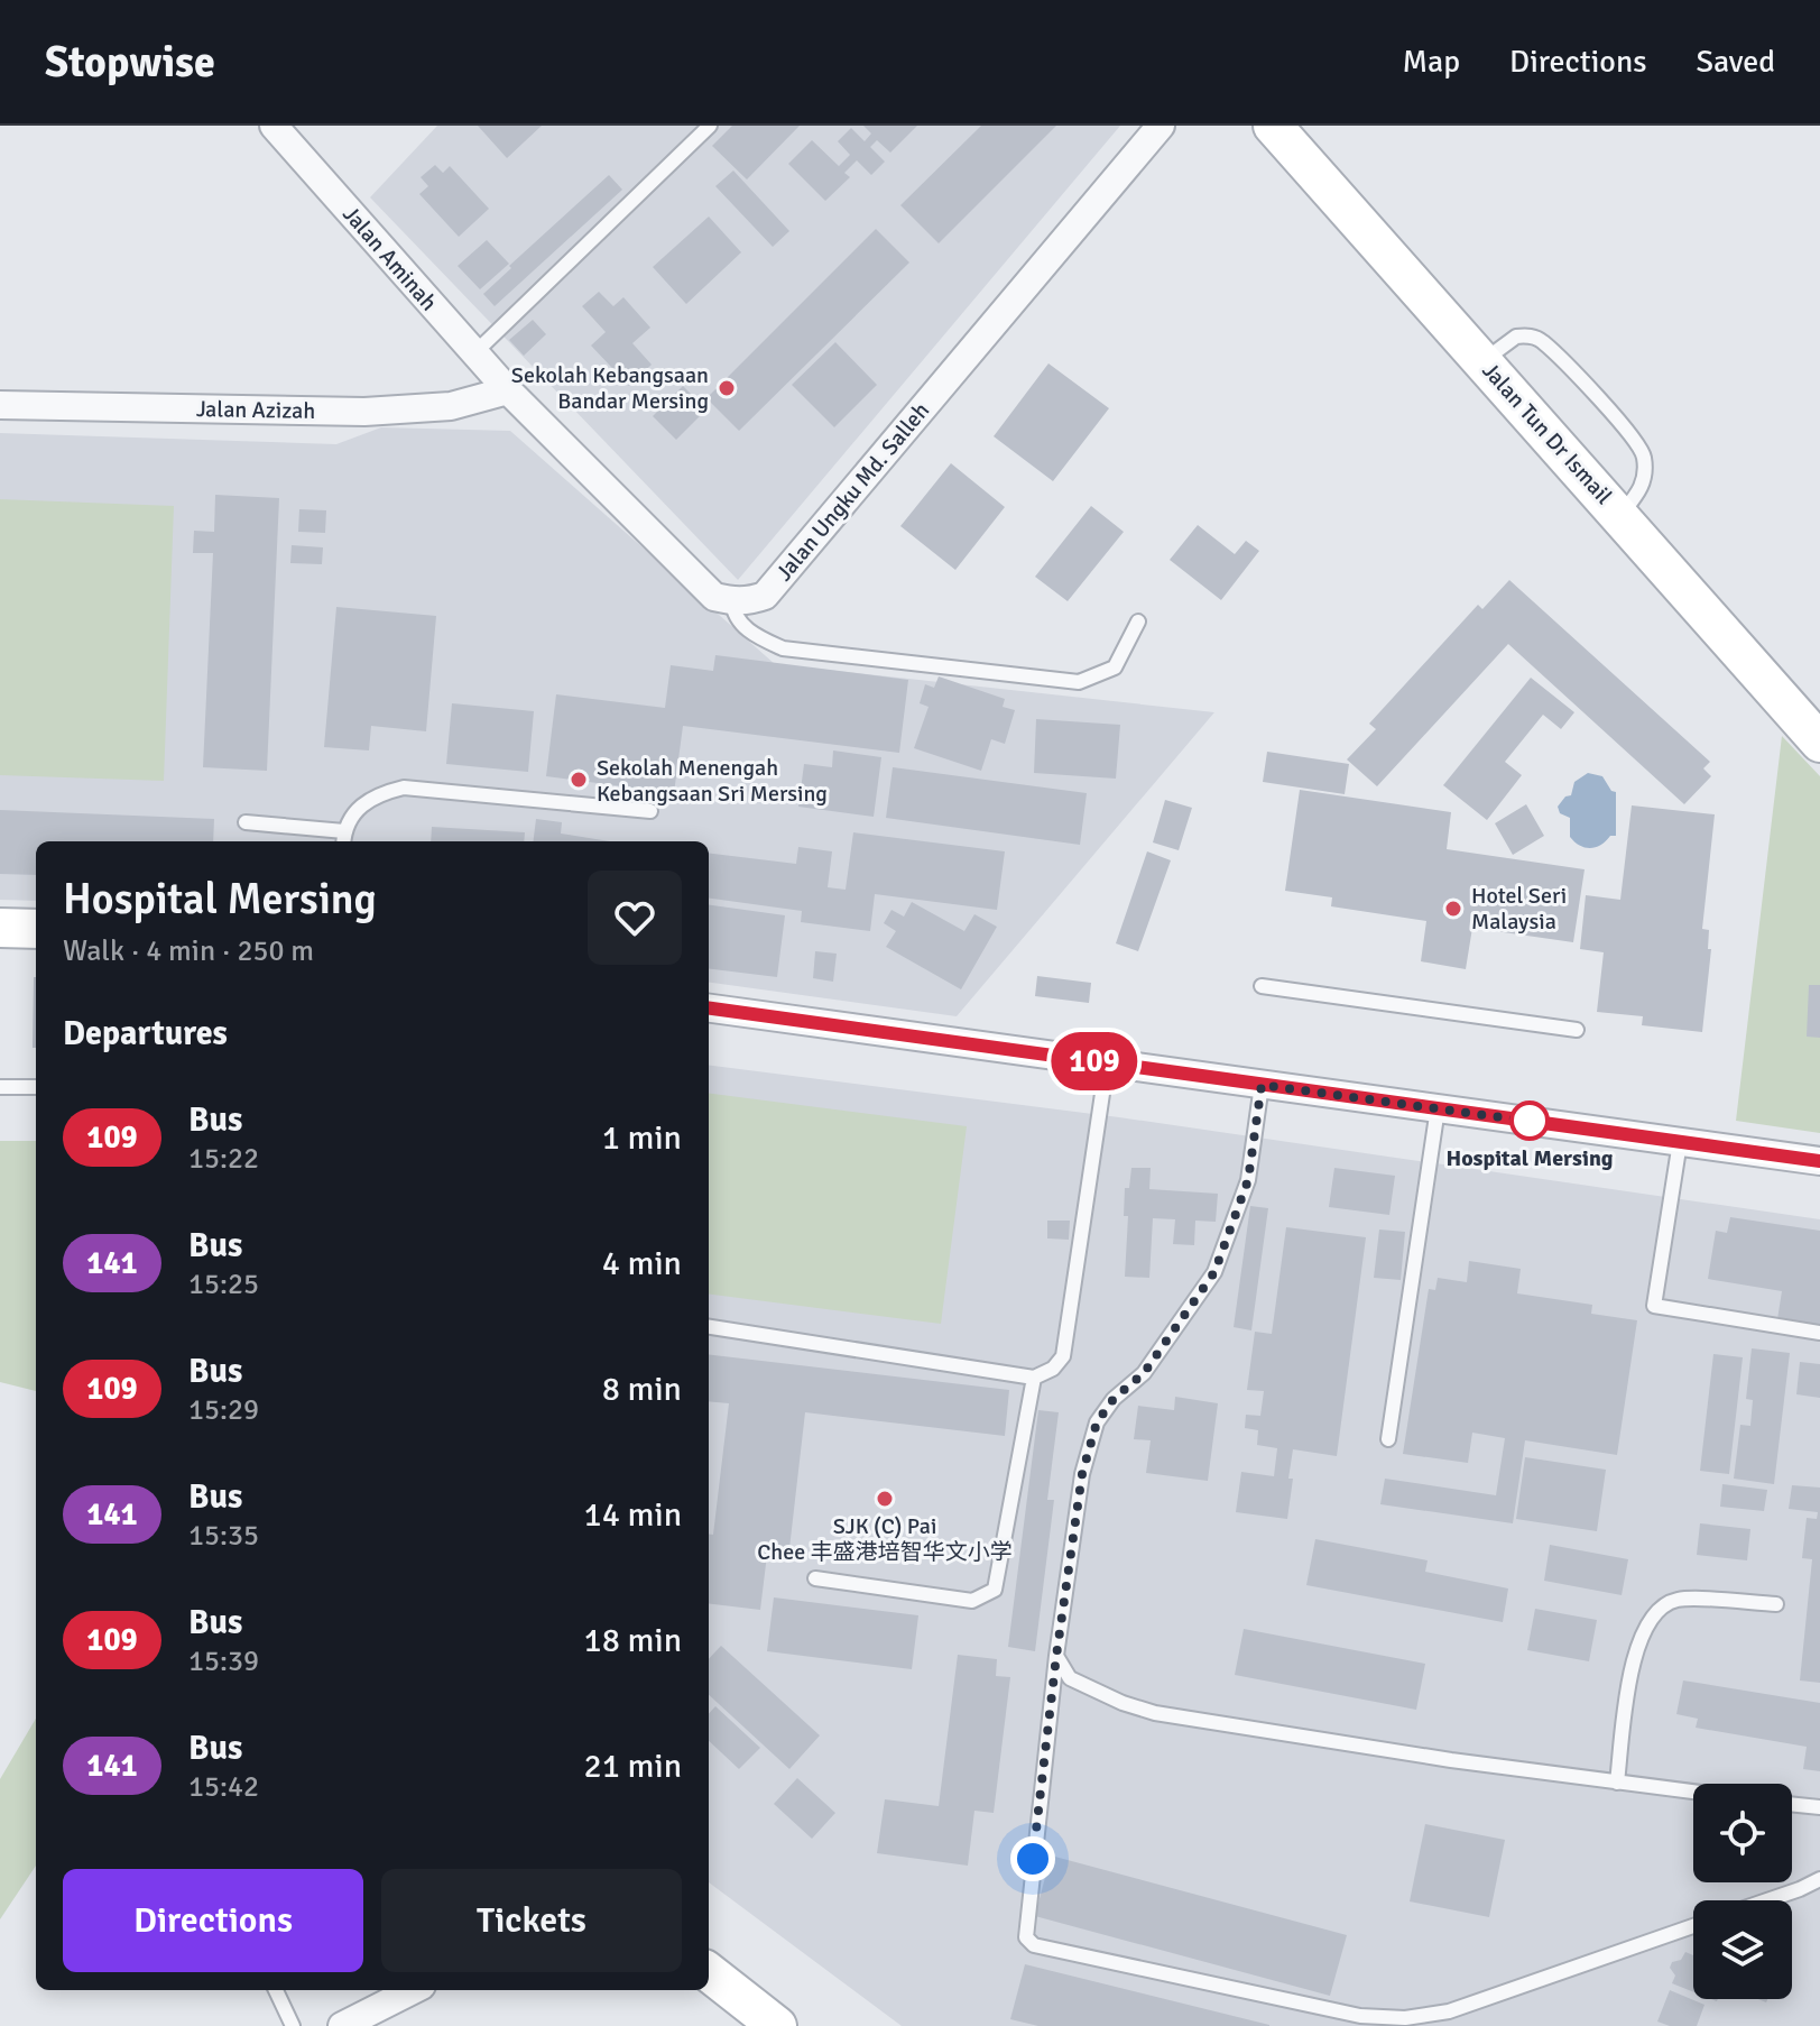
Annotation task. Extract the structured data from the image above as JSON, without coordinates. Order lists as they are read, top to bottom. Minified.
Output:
{"streets":{"street":["Jalan Aminah","Jalan Azizah","Jalan Tun Dr Ismail","Jalan Ungku Md. Salleh"]},"crossings":[["Jalan Aminah","Jalan Azizah"]],"places":["Sekolah Kebangsaan Bandar Mersing","Sekolah Menengah Kebangsaan Sri Mersing","Hotel Seri Malaysia","Hospital Mersing","SJK (C) Pai Chee 丰盛港培智华文小学"],"lines":["bus line 109"],"page":{"header":"Stopwise","nav":["Map","Directions","Saved"],"on_map":"109","heading":[["Hospital Mersing","Walk · 4 min · 250 m"],"Departures"],"list":[{"mark":"109","name":"Bus","note":"15:22","value":"1 min"},{"mark":"141","name":"Bus","note":"15:25","value":"4 min"},{"mark":"109","name":"Bus","note":"15:29","value":"8 min"},{"mark":"141","name":"Bus","note":"15:35","value":"14 min"},{"mark":"109","name":"Bus","note":"15:39","value":"18 min"},{"mark":"141","name":"Bus","note":"15:42","value":"21 min"}],"buttons":["Directions","Tickets"]}}
